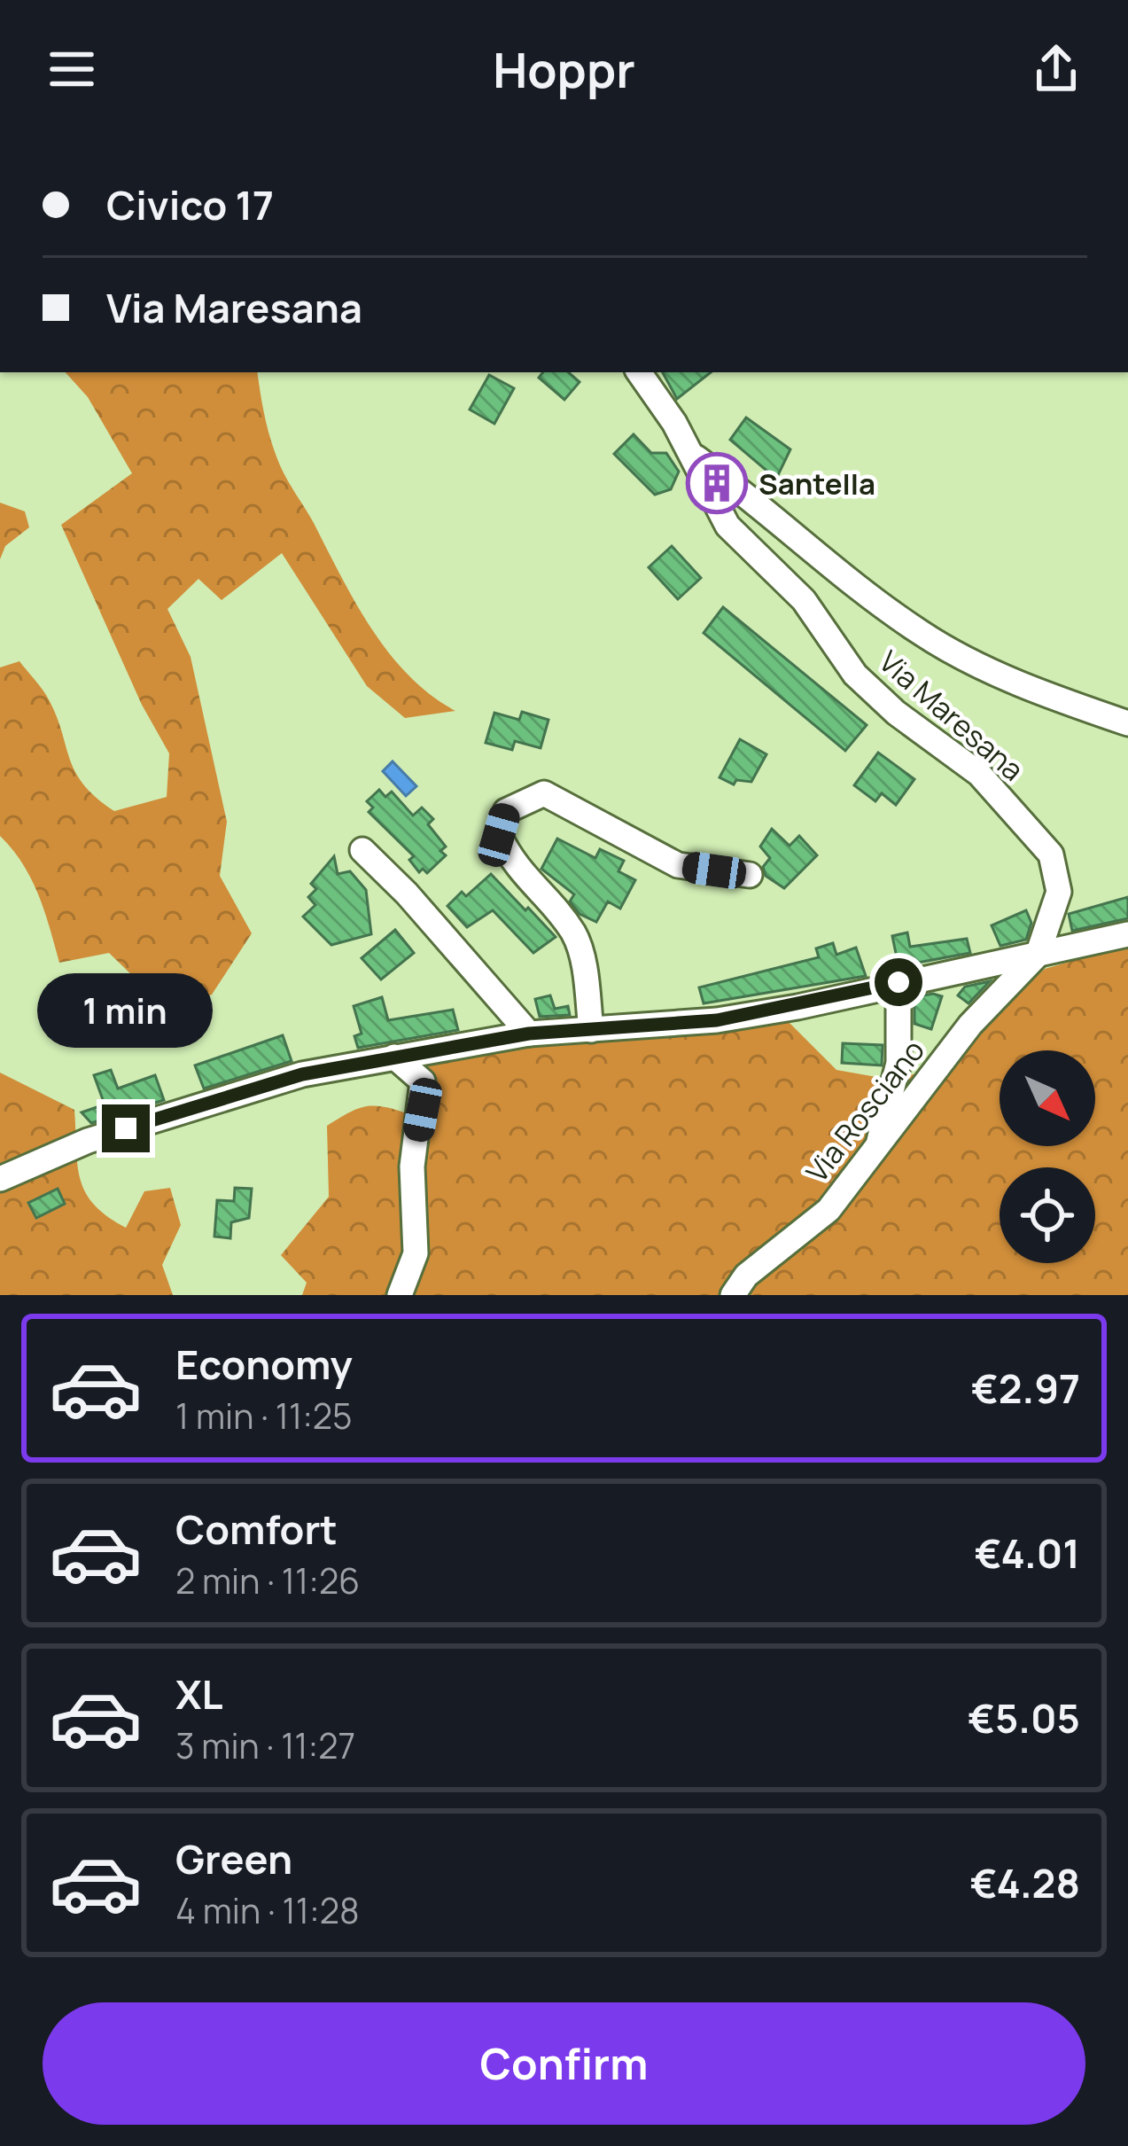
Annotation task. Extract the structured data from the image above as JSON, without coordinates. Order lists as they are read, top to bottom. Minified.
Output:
{"streets":{"street":["Via Maresana","Via Rosciano"]},"crossings":[["Via Maresana","Via Rosciano"]],"places":{"building":["Santella"]},"north":"bottom right","page":{"header":"Hoppr","banner":["Civico 17","Via Maresana"],"bubble":"1 min","list":[{"name":"Economy","note":"1 min · 11:25","value":"€2.97"},{"name":"Comfort","note":"2 min · 11:26","value":"€4.01"},{"name":"XL","note":"3 min · 11:27","value":"€5.05"},{"name":"Green","note":"4 min · 11:28","value":"€4.28"}],"buttons":"Confirm"}}
